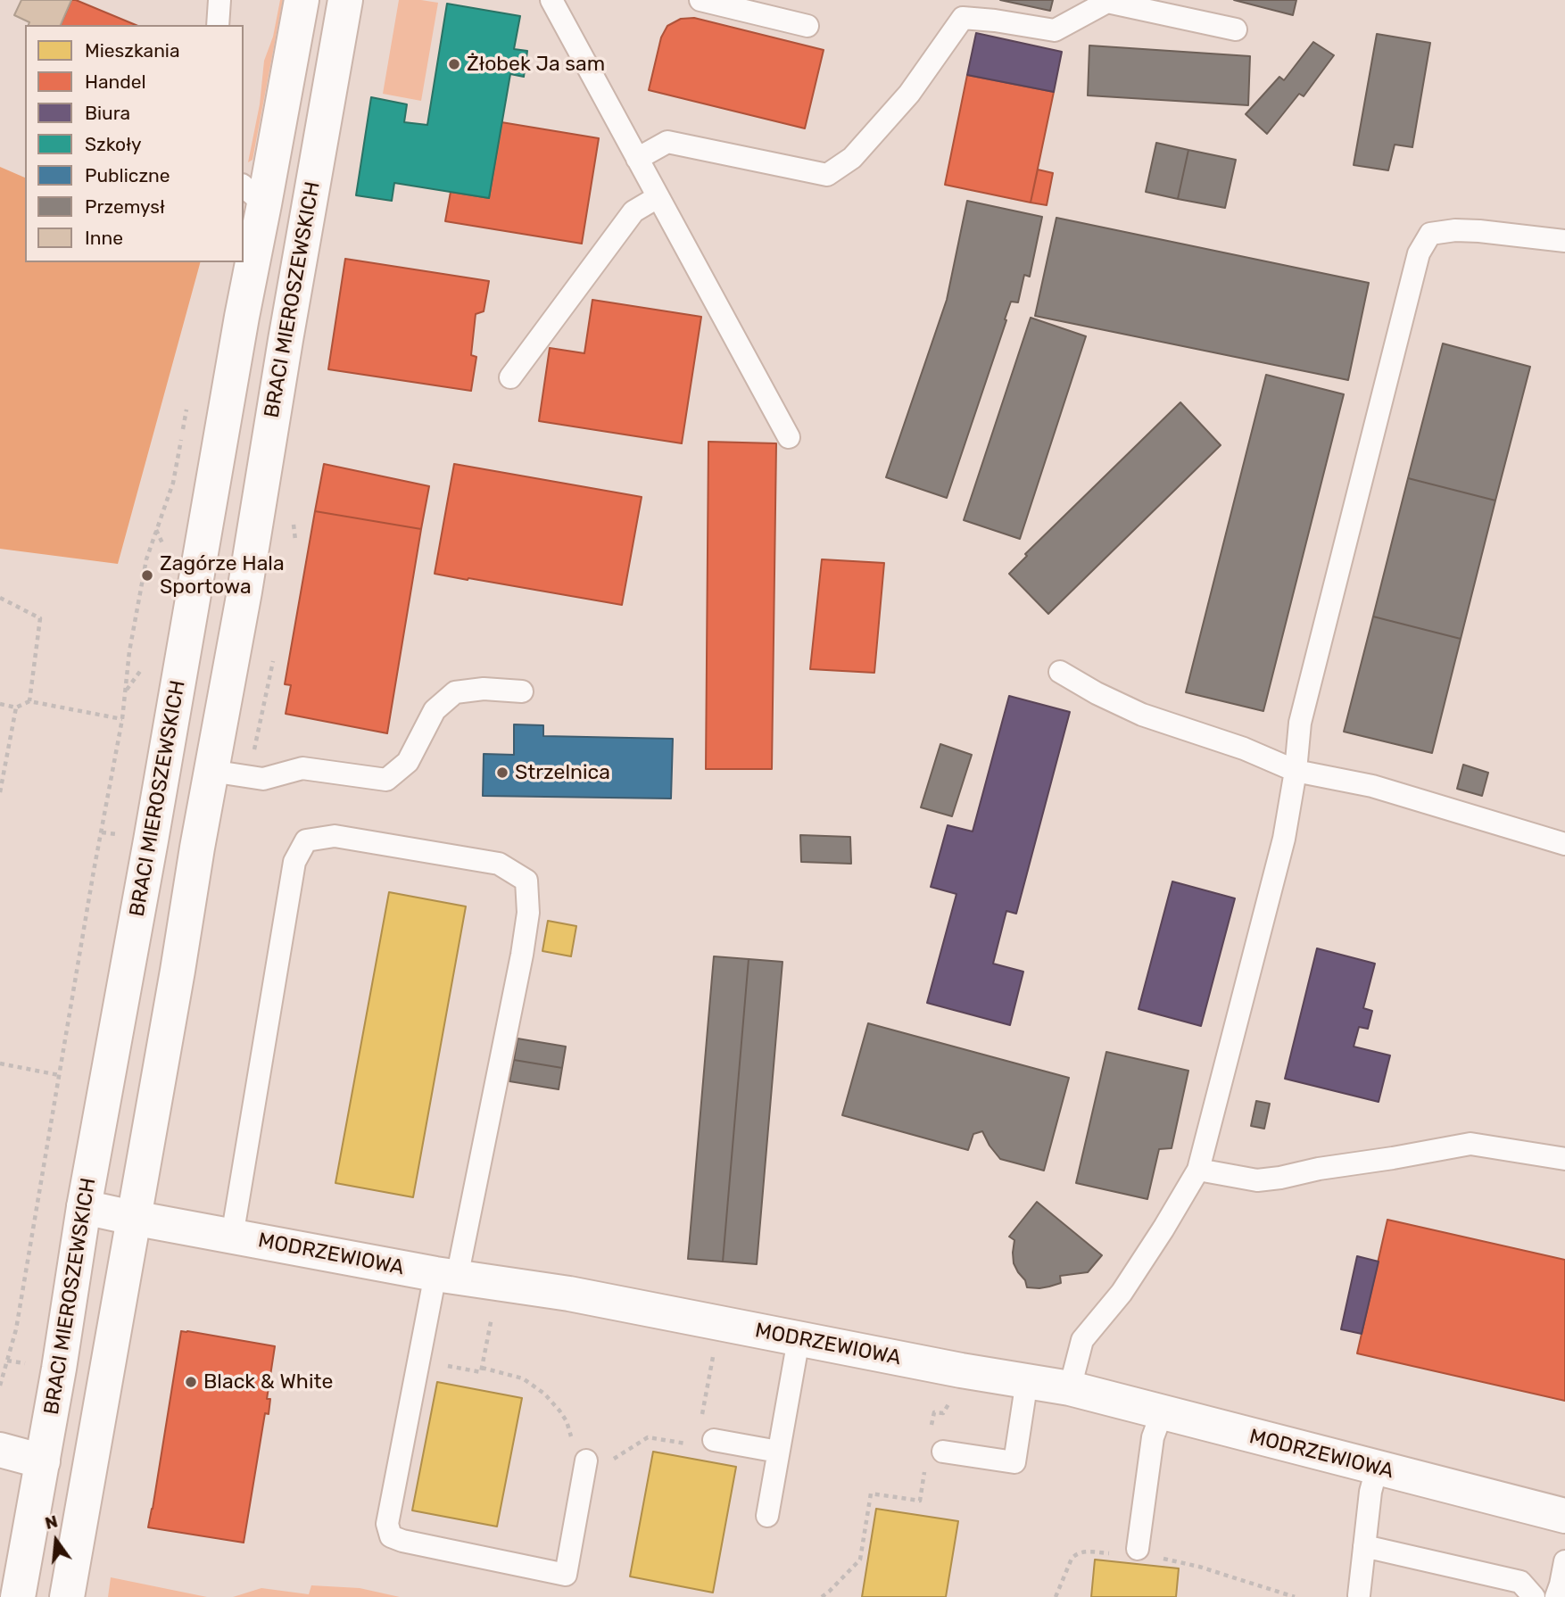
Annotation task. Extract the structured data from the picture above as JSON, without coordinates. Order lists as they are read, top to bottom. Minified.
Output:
{"streets":{"main road":["BRACI MIEROSZEWSKICH","MODRZEWIOWA"]},"crossings":[["BRACI MIEROSZEWSKICH","MODRZEWIOWA"]],"places":["Żłobek Ja sam","Zagórze Hala Sportowa","Strzelnica","Black & White"],"legend":["Mieszkania","Handel","Biura","Szkoły","Publiczne","Przemysł","Inne"],"north":"top"}
